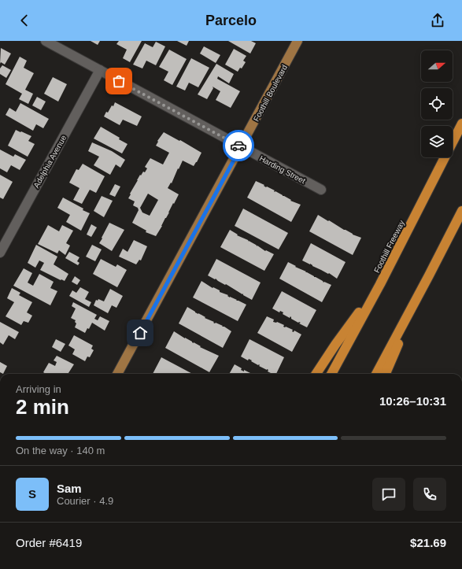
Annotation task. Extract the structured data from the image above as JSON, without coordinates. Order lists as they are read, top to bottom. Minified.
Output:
{"streets":{"highway":["Foothill Freeway"],"main road":["Foothill Boulevard"],"street":["Adelphia Avenue","Harding Street"]},"crossings":[["Foothill Boulevard","Harding Street"],["Adelphia Avenue","Harding Street"]],"north":"right","page":{"header":"Parcelo","heading":["2 min","Arriving in","10:26–10:31"],"panel":["Sam","Courier · 4.9","Order #6419","$21.69"],"bar":"On the way · 140 m","round":"S"}}
